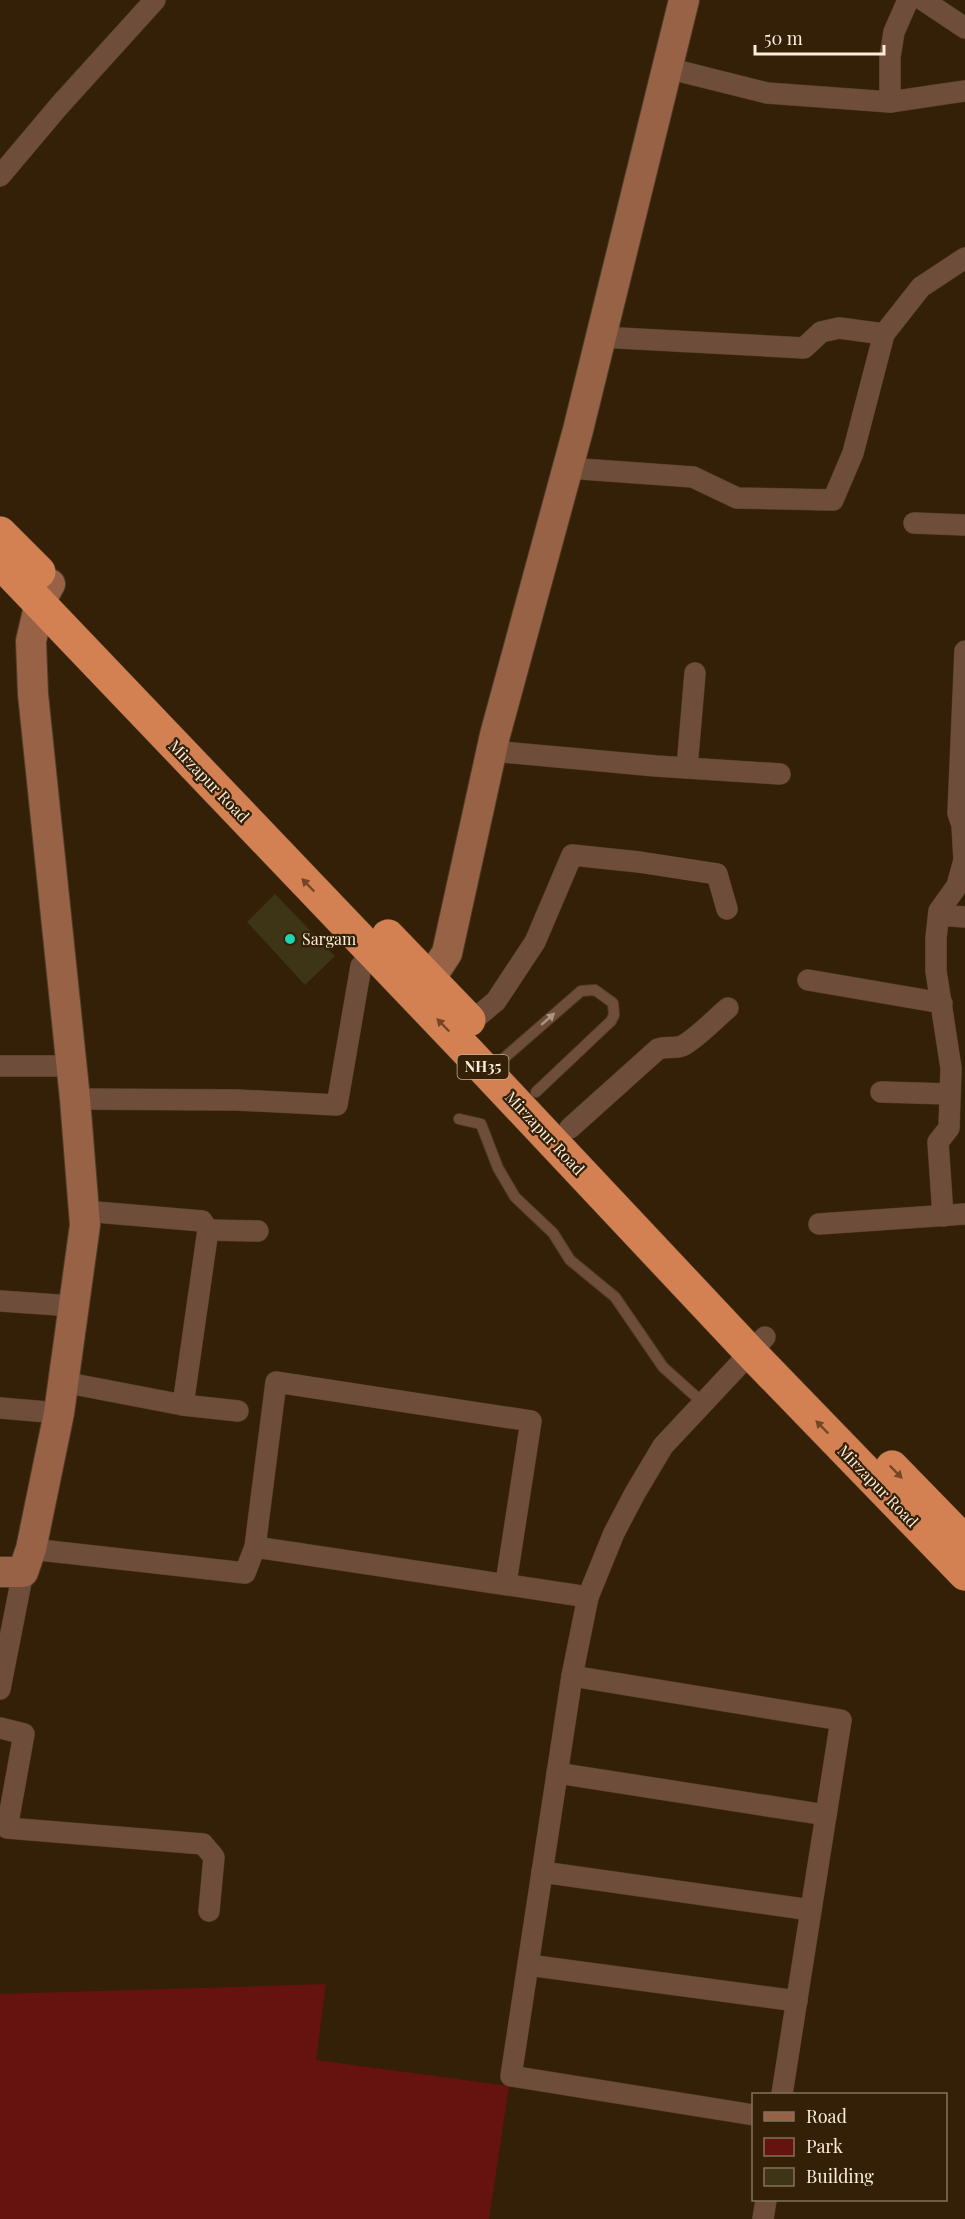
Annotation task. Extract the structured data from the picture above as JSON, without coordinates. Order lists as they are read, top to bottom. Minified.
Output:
{"streets":{"highway":["Mirzapur Road","NH35"]},"places":["Sargam"],"legend":["Road","Park","Building"],"scale_bar":"50 m"}
